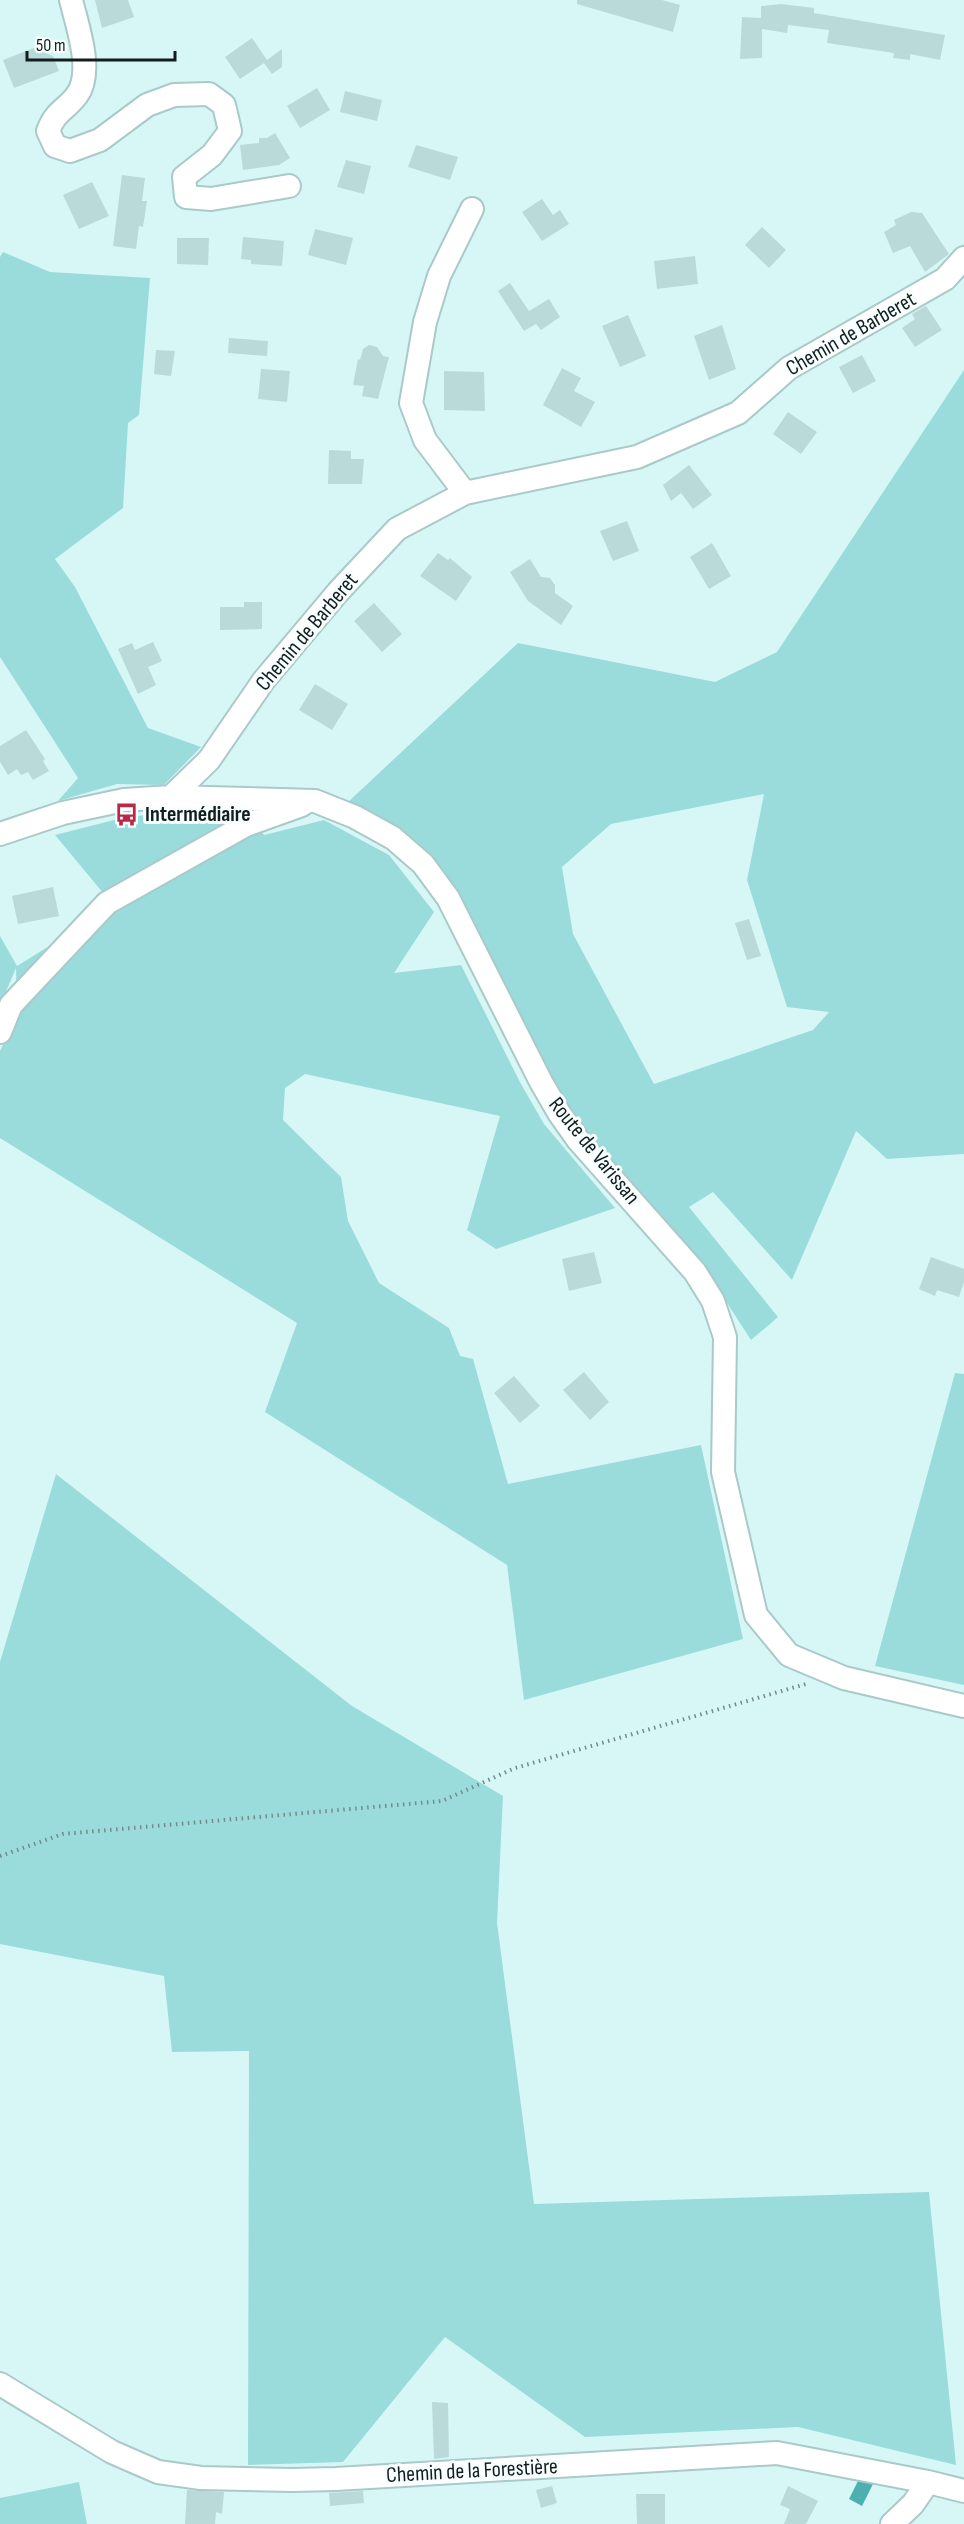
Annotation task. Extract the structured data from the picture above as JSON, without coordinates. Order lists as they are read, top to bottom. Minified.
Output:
{"streets":{"street":["Chemin de Barberet","Route de Varissan","Chemin de la Forestière"]},"crossings":[["Chemin de Barberet","Route de Varissan"]],"places":{"bus stop":["Intermédiaire"]},"scale_bar":"50 m"}
